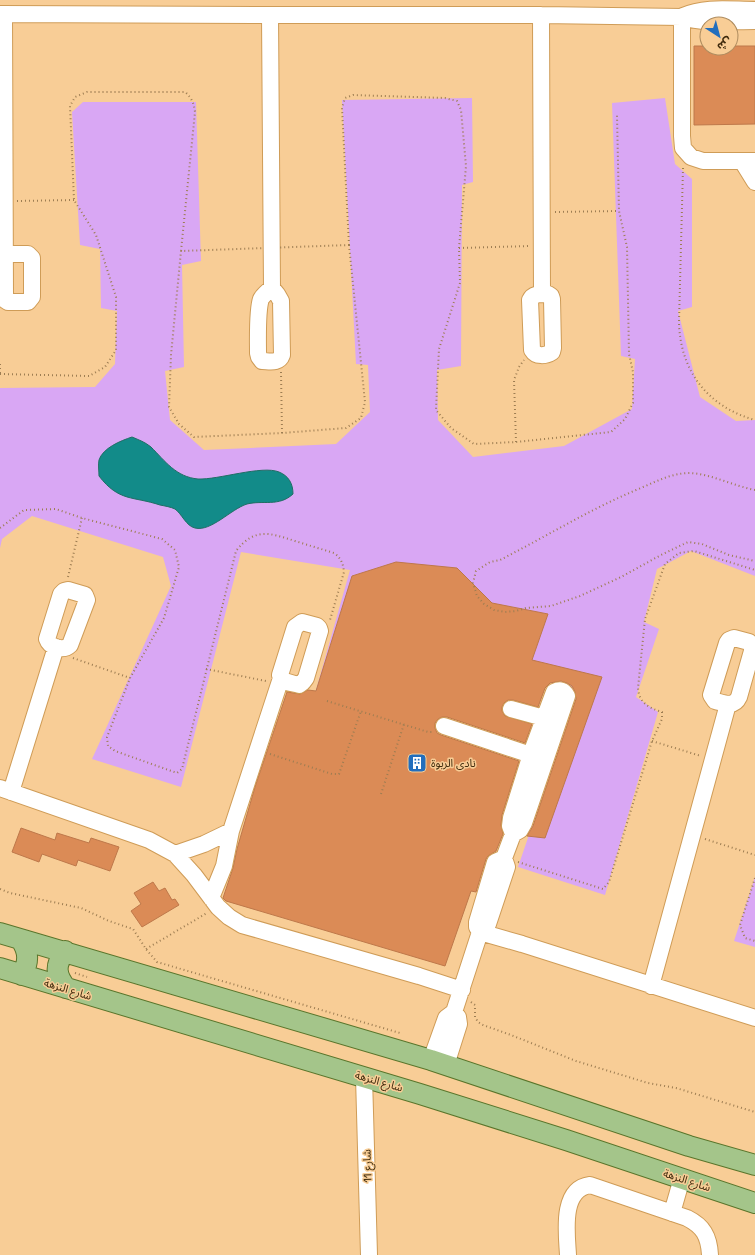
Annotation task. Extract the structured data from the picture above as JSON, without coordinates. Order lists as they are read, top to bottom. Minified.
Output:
{"streets":{"main road":["شارع النزهة"],"street":["شارع 11"]},"crossings":[["شارع النزهة","شارع 11"]],"places":{"building":["نادى الربوة"]},"north":"bottom right"}
